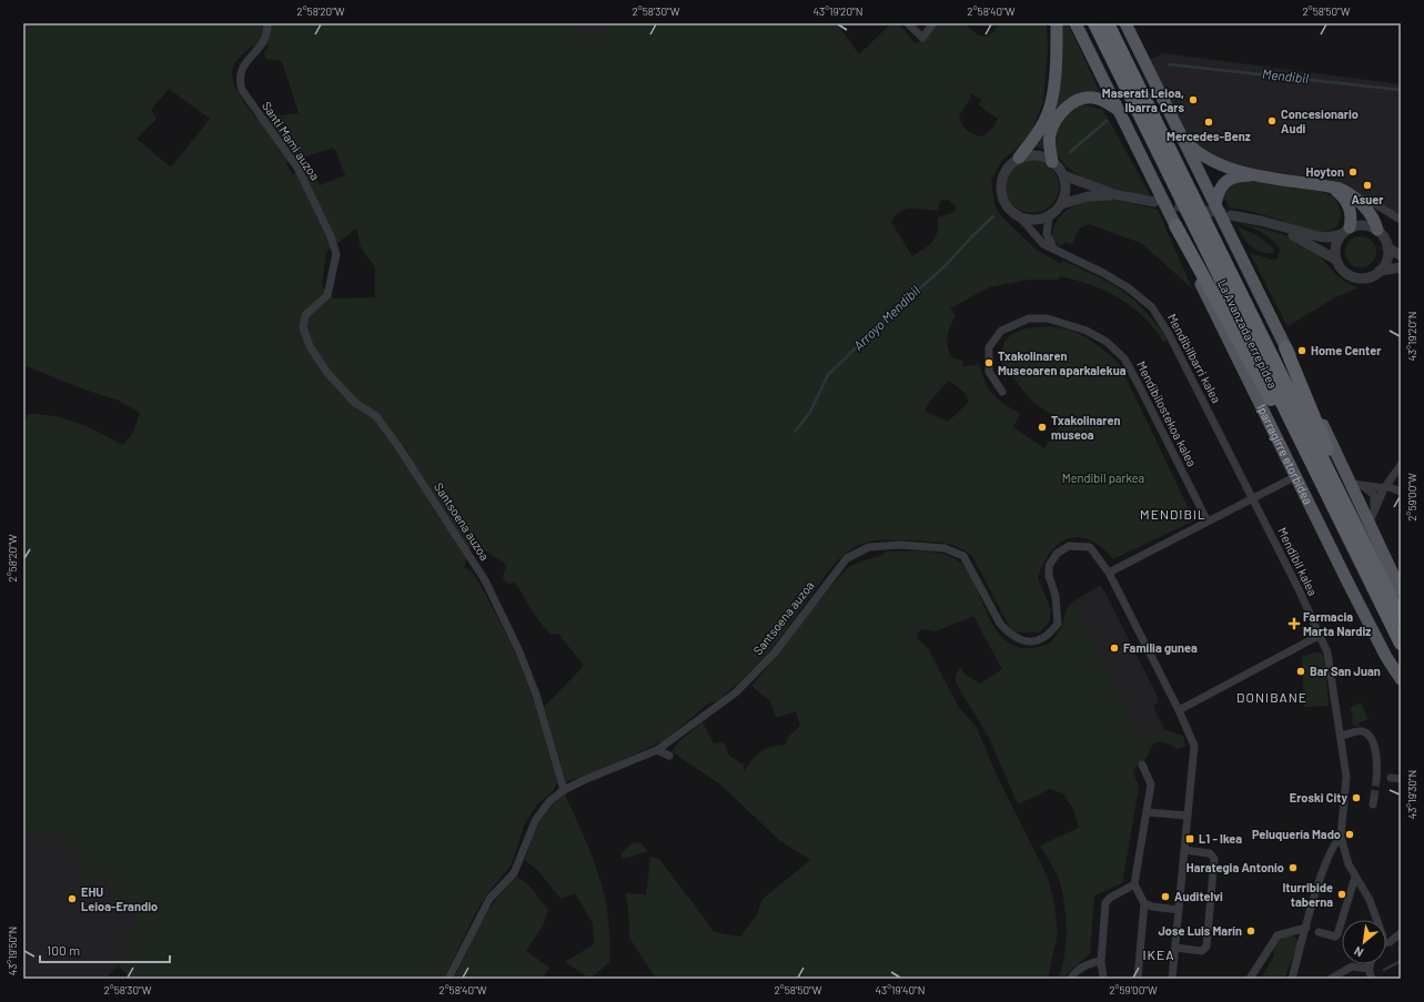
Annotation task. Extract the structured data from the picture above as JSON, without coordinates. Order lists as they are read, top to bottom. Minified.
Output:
{"streets":{"highway":["La Avanzada errepidea"],"main road":["Iparragirre etorbidea"],"street":["Santi Mami auzoa","Mendibilbarri kalea","Mendibilostekoa kalea","Santsoena auzoa","Mendibil kalea"]},"crossings":[["Santi Mami auzoa","Santsoena auzoa"],["Mendibilbarri kalea","Mendibil kalea"]],"districts":["MENDIBIL","DONIBANE","IKEA"],"water":["Mendibil","Arroyo Mendibil"],"parks":["Mendibil parkea"],"places":{"other":["Maserati Leioa, Ibarra Cars","Concesionario Audi","Mercedes-Benz","Hoyton","Asuer","Home Center","Txakolinaren Museoaren aparkalekua","Txakolinaren museoa","Familia gunea","Bar San Juan","Eroski City","Peluquería Mado","Harategia Antonio","Iturribide taberna","Auditelvi","EHU Leioa-Erandio","Jose Luis Marín"],"health":["Farmacia Marta Nardiz"],"transit":["L1 - Ikea"]},"scale_bar":"100 m","north":"bottom left","coordinates":["2°58'20\"W","2°58'30\"W","43°19'20\"N","2°58'40\"W","2°58'50\"W","2°59'00\"W","43°19'30\"N","43°19'50\"N","43°19'40\"N"]}
